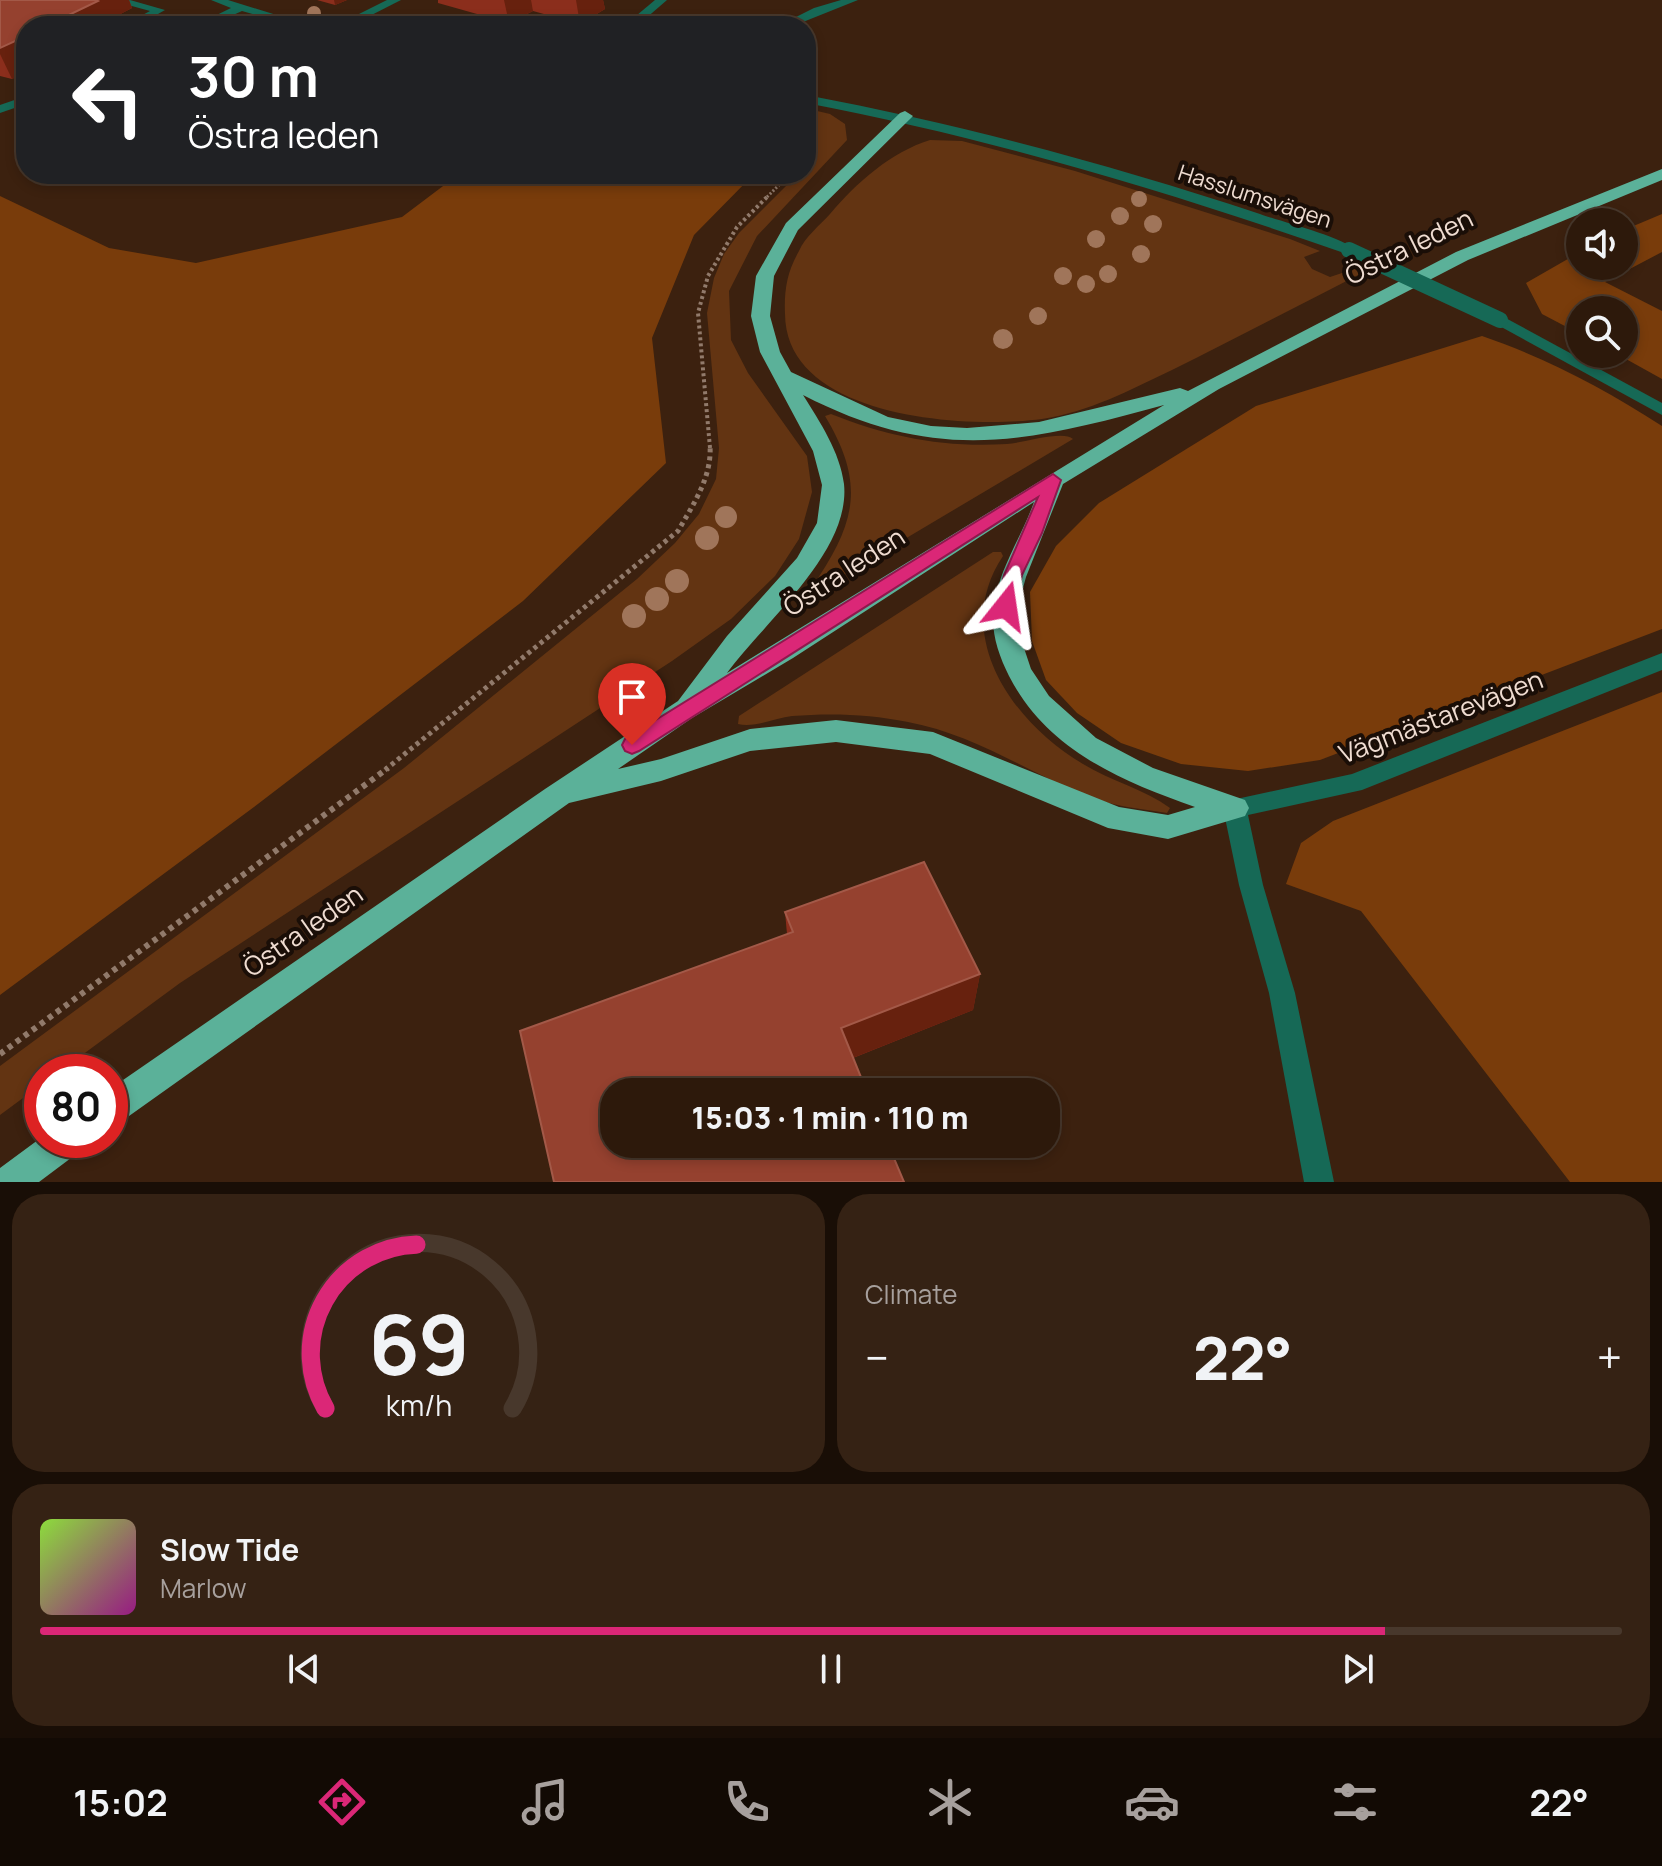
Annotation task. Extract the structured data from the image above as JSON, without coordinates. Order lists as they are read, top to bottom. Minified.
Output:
{"streets":{"highway":["Östra leden"],"street":["Hasslumsvägen","Vägmästarevägen"]},"page":{"turn":["30 m","Östra leden"],"limit":"80","trip":"15:03 · 1 min · 110 m","tile":"Climate","heat":["−","22°","+"],"song":["Slow Tide","Marlow"],"tabs":["15:02","22°"],"gauge":["69","km/h"]}}
